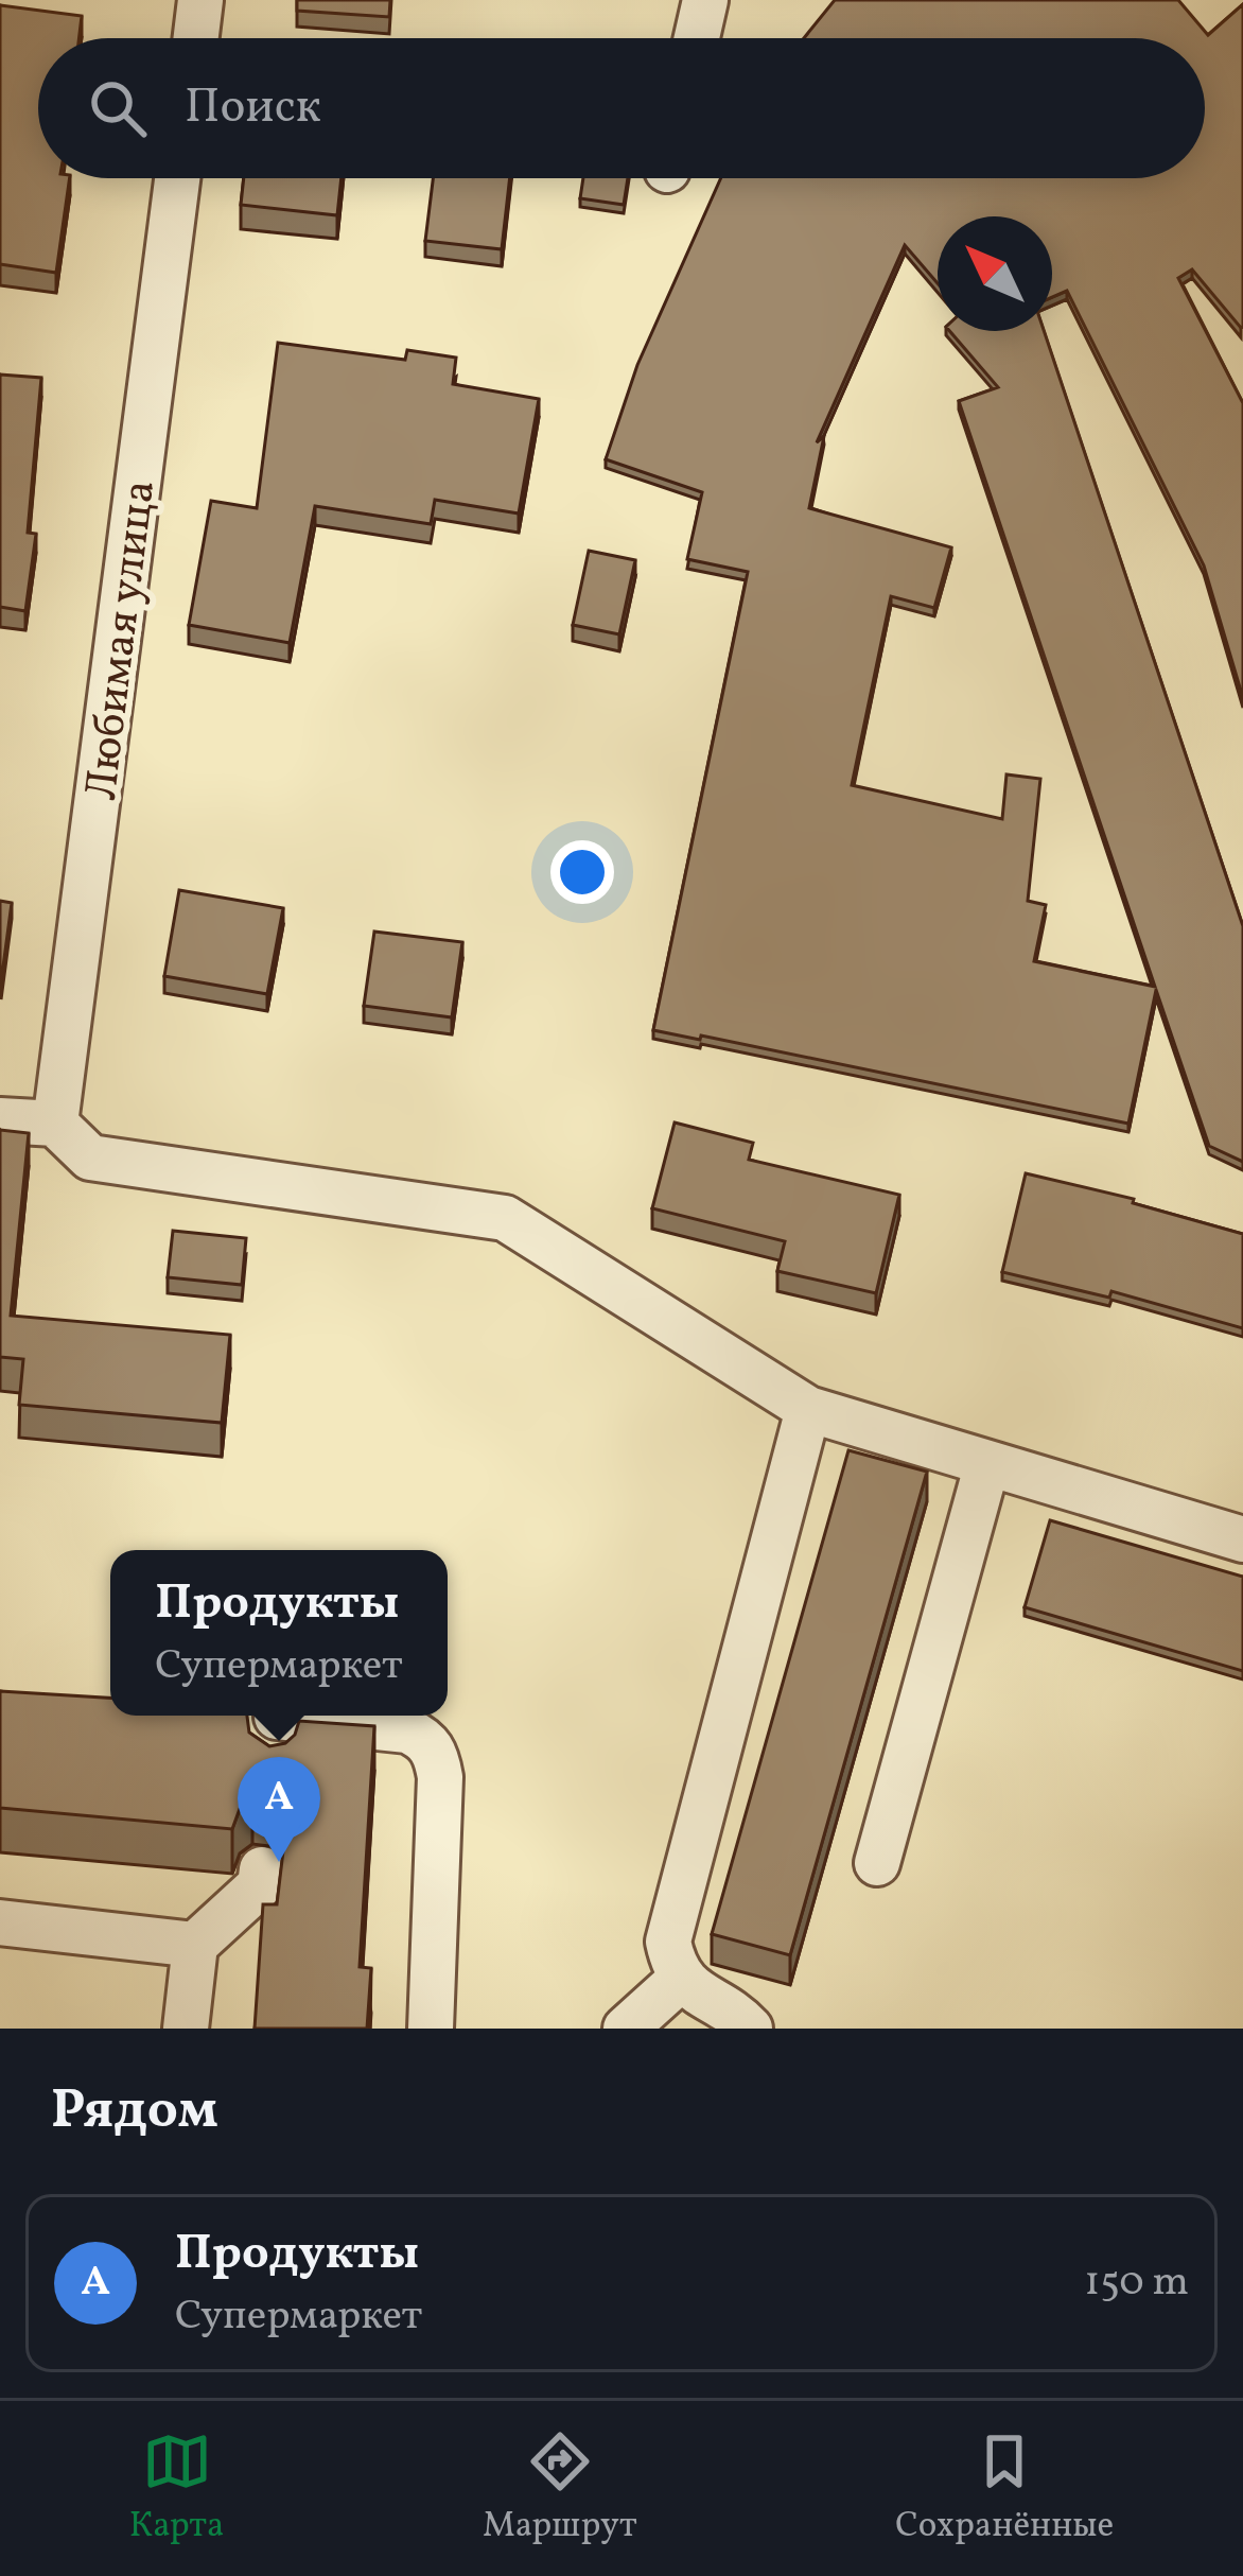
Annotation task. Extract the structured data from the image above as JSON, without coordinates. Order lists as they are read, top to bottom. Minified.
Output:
{"streets":{"street":["Любимая улица"]},"north":"top left","page":{"search":"Поиск","popup":["Продукты","Супермаркет"],"pins":"A","heading":"Рядом","list":[{"mark":"A","name":"Продукты","note":"Супермаркет","value":"150 m"}],"nav":["Карта","Маршрут","Сохранённые"]}}
